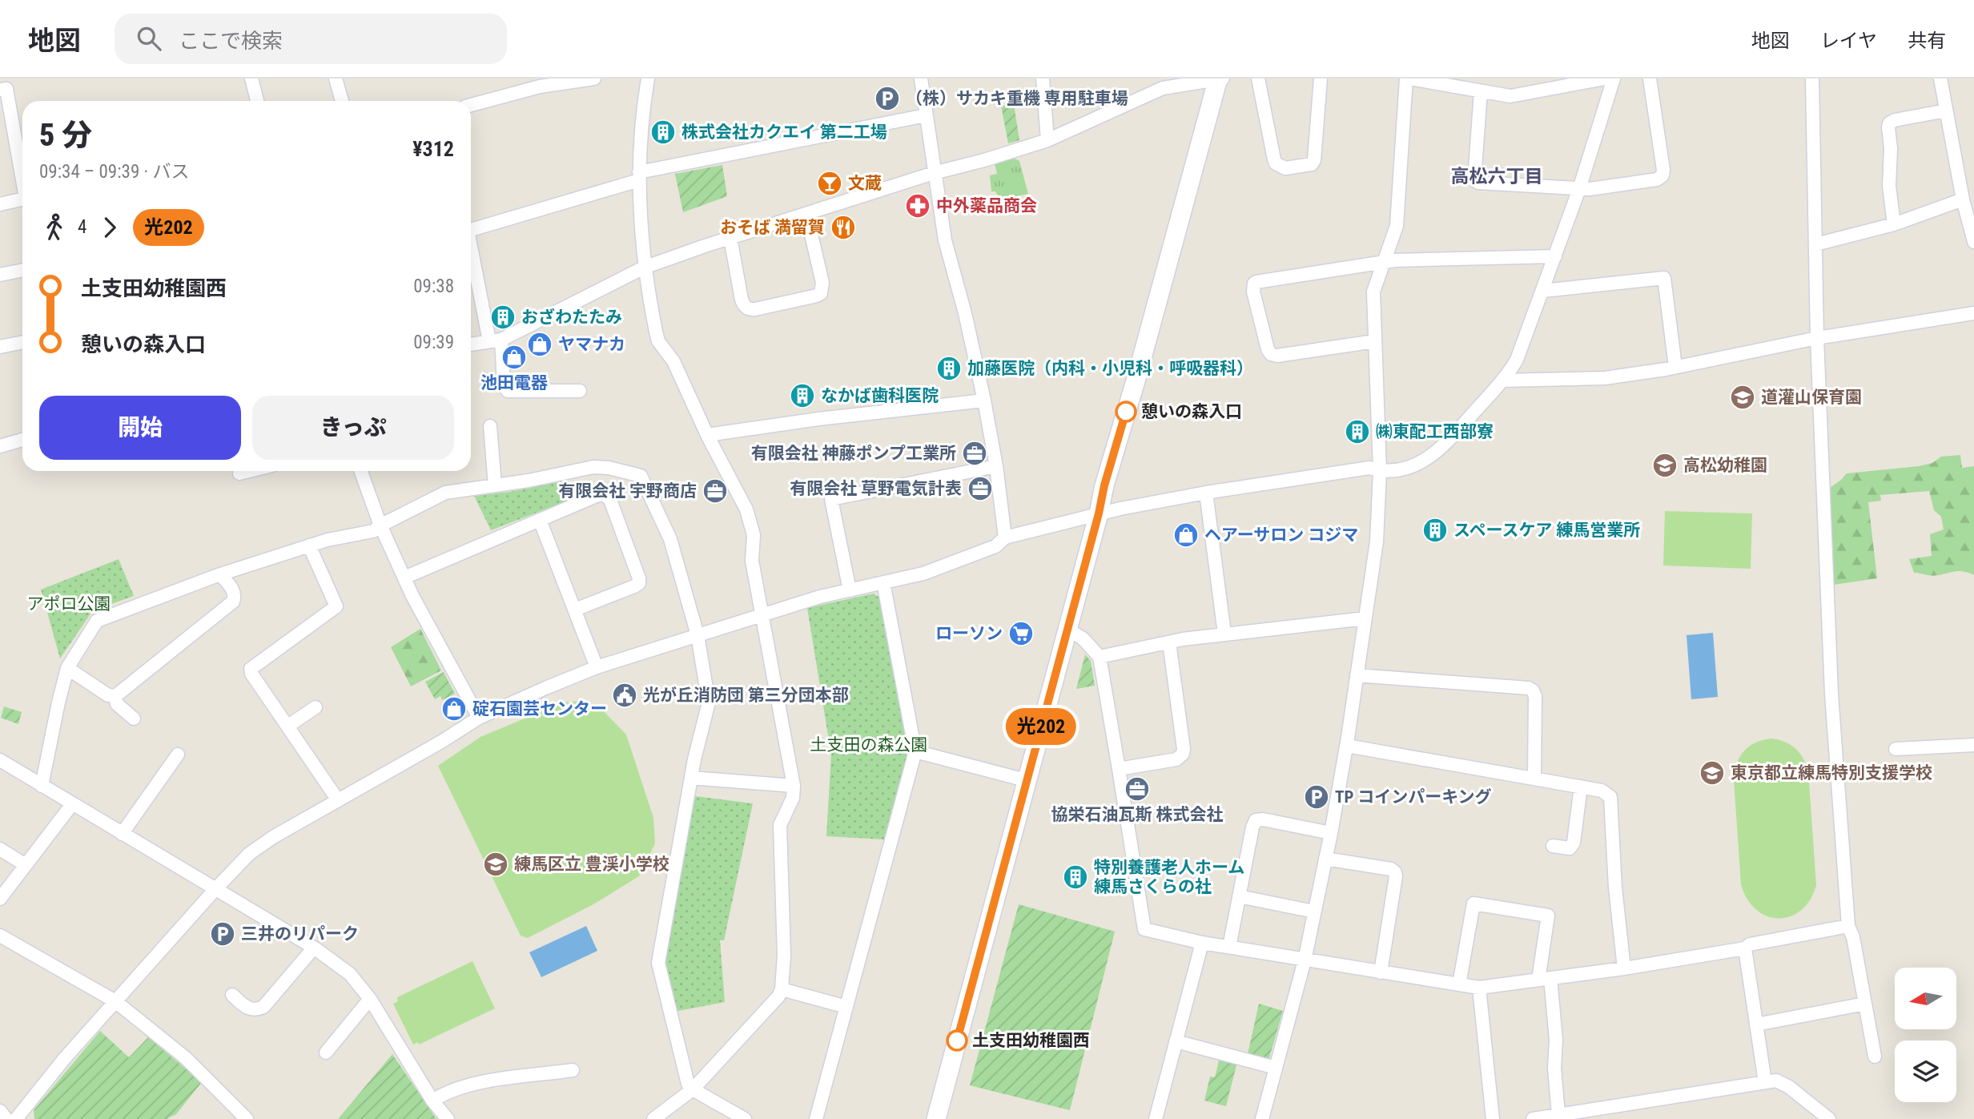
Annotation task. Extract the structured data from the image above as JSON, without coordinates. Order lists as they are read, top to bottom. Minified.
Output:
{"districts":["高松六丁目"],"parks":["アポロ公園","土支田の森公園"],"places":{"parking":["（株）サカキ重機 専用駐車場","TP コインパーキング","三井のリパーク"],"building":["株式会社カクエイ 第二工場","おざわたたみ","加藤医院（内科・小児科・呼吸器科）","なかば歯科医院","㈱東配工西部寮","スペースケア 練馬営業所","特別養護老人ホーム 練馬さくらの社"],"bar":["文蔵"],"pharmacy":["中外薬品商会"],"restaurant":["おそば 満留賀"],"shop":["ヤマナカ","池田電器","ヘアーサロン コジマ","碇石園芸センター"],"school or university":["道灌山保育園","高松幼稚園","東京都立練馬特別支援学校","練馬区立 豊渓小学校"],"other":["憩いの森入口","土支田幼稚園西"],"office":["有限会社 神藤ポンプ工業所","有限会社 草野電気計表","有限会社 宇野商店","協栄石油瓦斯 株式会社"],"supermarket":["ローソン"],"public building":["光が丘消防団 第三分団本部"]},"lines":["bus line 光202"],"north":"left","page":{"header":"地図","search":"ここで検索","nav":["地図","レイヤ","共有"],"on_map":"光202","heading":["5 分","09:34 – 09:39 · バス","¥312"],"legs":["4","光202"],"list":[{"name":"土支田幼稚園西","value":"09:38"},{"name":"憩いの森入口","value":"09:39"}],"buttons":["開始","きっぷ"]}}
